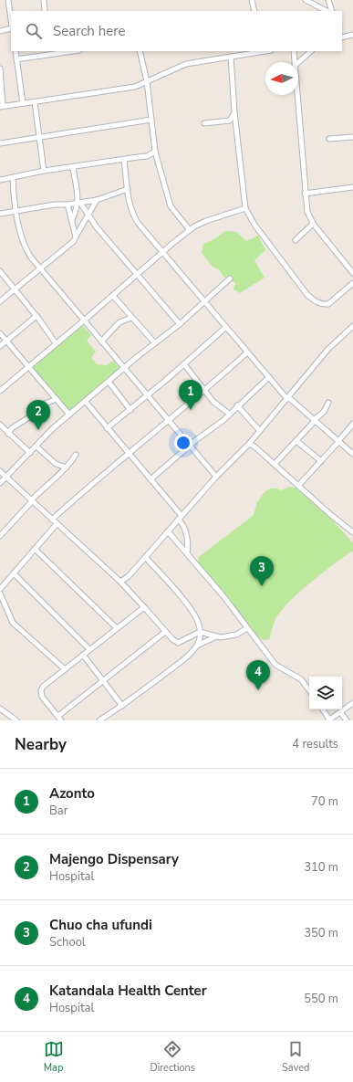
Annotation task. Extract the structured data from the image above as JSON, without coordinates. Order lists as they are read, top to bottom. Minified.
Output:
{"north":"left","page":{"search":"Search here","pins":["1","2","3","4"],"heading":["Nearby","4 results"],"list":[{"mark":"1","name":"Azonto","note":"Bar","value":"70 m"},{"mark":"2","name":"Majengo Dispensary","note":"Hospital","value":"310 m"},{"mark":"3","name":"Chuo cha ufundi","note":"School","value":"350 m"},{"mark":"4","name":"Katandala Health Center","note":"Hospital","value":"550 m"}],"nav":["Map","Directions","Saved"]}}
